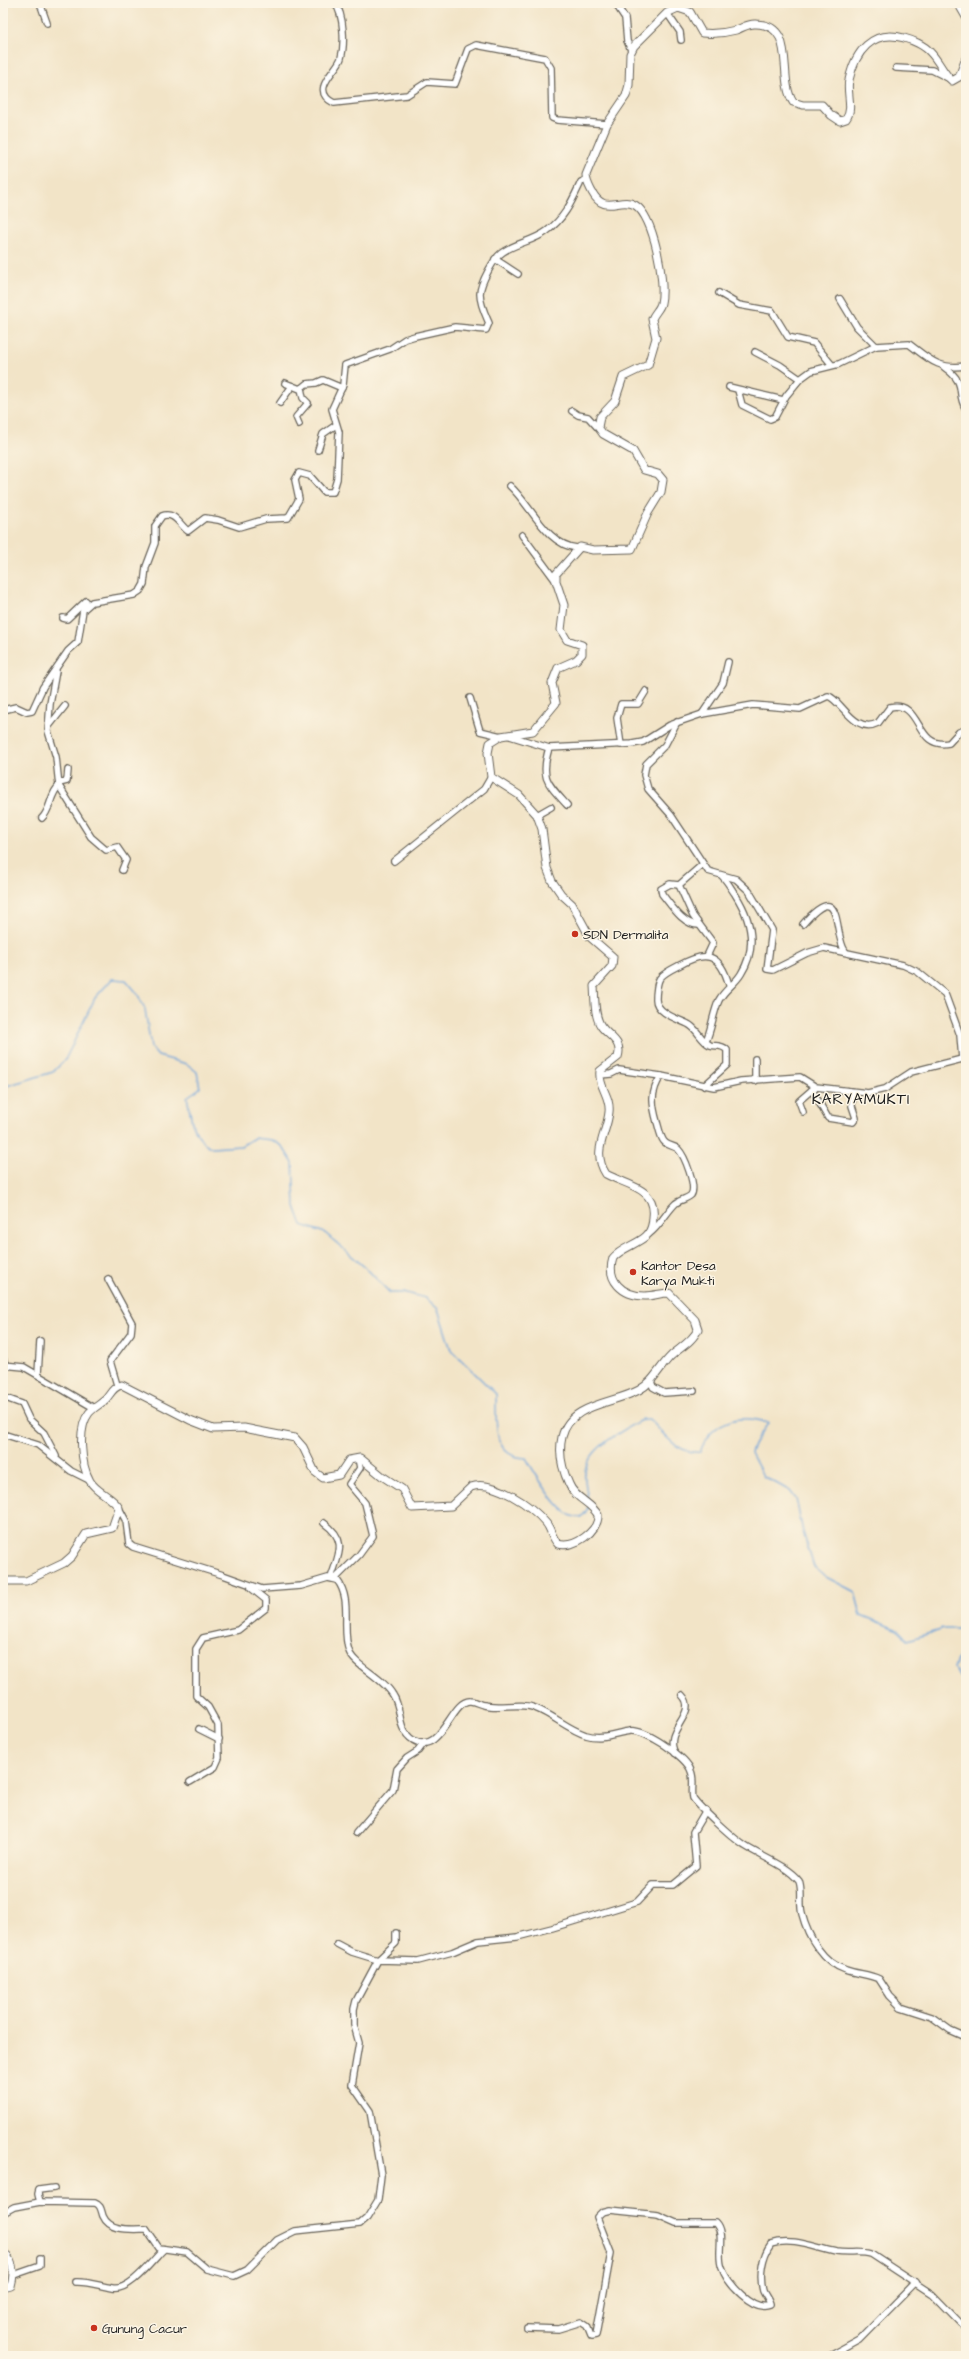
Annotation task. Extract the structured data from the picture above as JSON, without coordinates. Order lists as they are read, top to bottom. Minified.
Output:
{"districts":["KARYAMUKTI"],"places":["SDN Dermalita","Kantor Desa Karya Mukti","Gunung Cacur"]}
